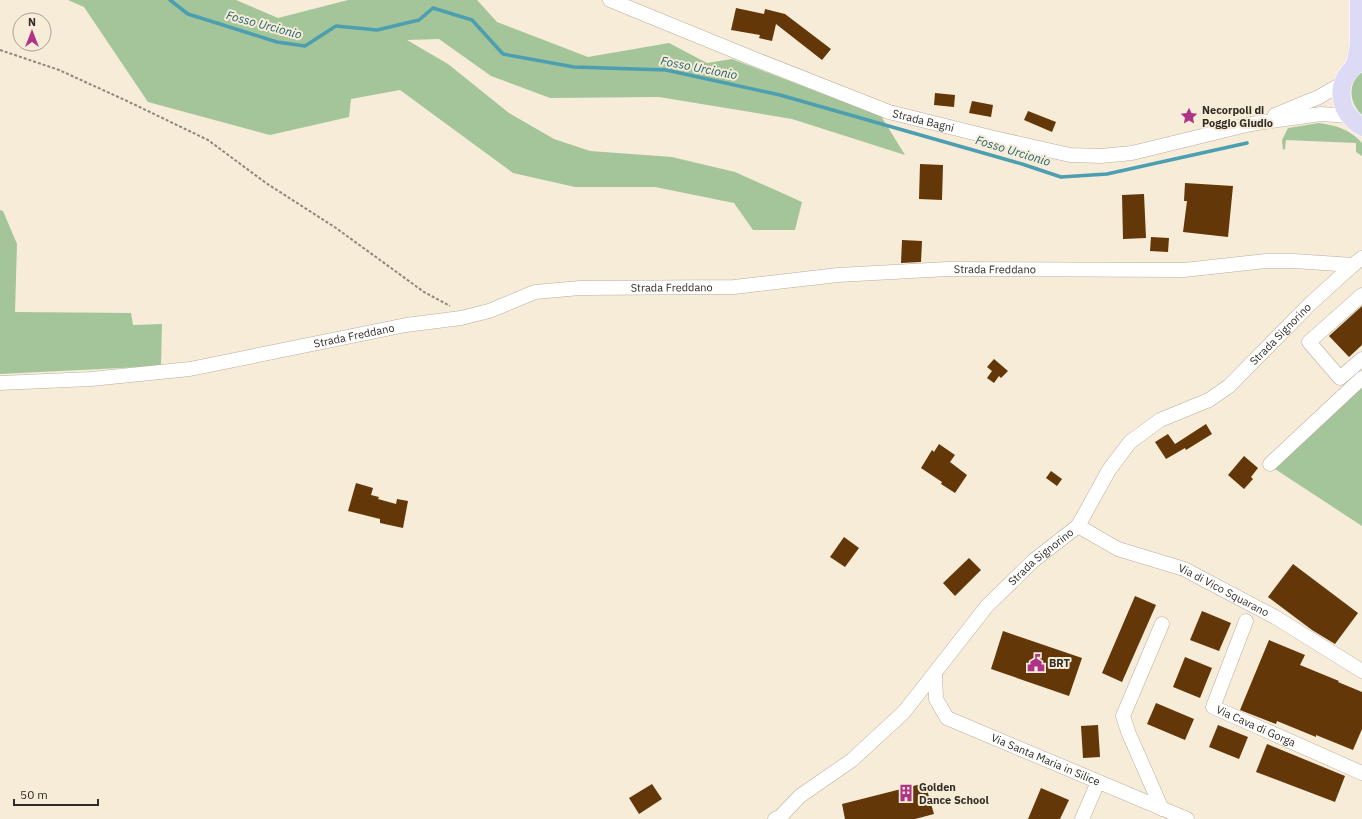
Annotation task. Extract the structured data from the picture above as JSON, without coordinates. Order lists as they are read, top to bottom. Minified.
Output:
{"streets":{"street":["Strada Bagni","Strada Freddano","Strada Signorino","Via di Vico Squarano","Via Cava di Gorga","Via Santa Maria in Silice"]},"crossings":[["Strada Freddano","Strada Signorino"],["Strada Signorino","Via di Vico Squarano"],["Strada Signorino","Via Santa Maria in Silice"]],"water":["Fosso Urcionio"],"places":{"place":["Necorpoli di Poggio Giudio"],"public building":["BRT"],"building":["Golden Dance School"]},"scale_bar":"50 m","north":"top"}
